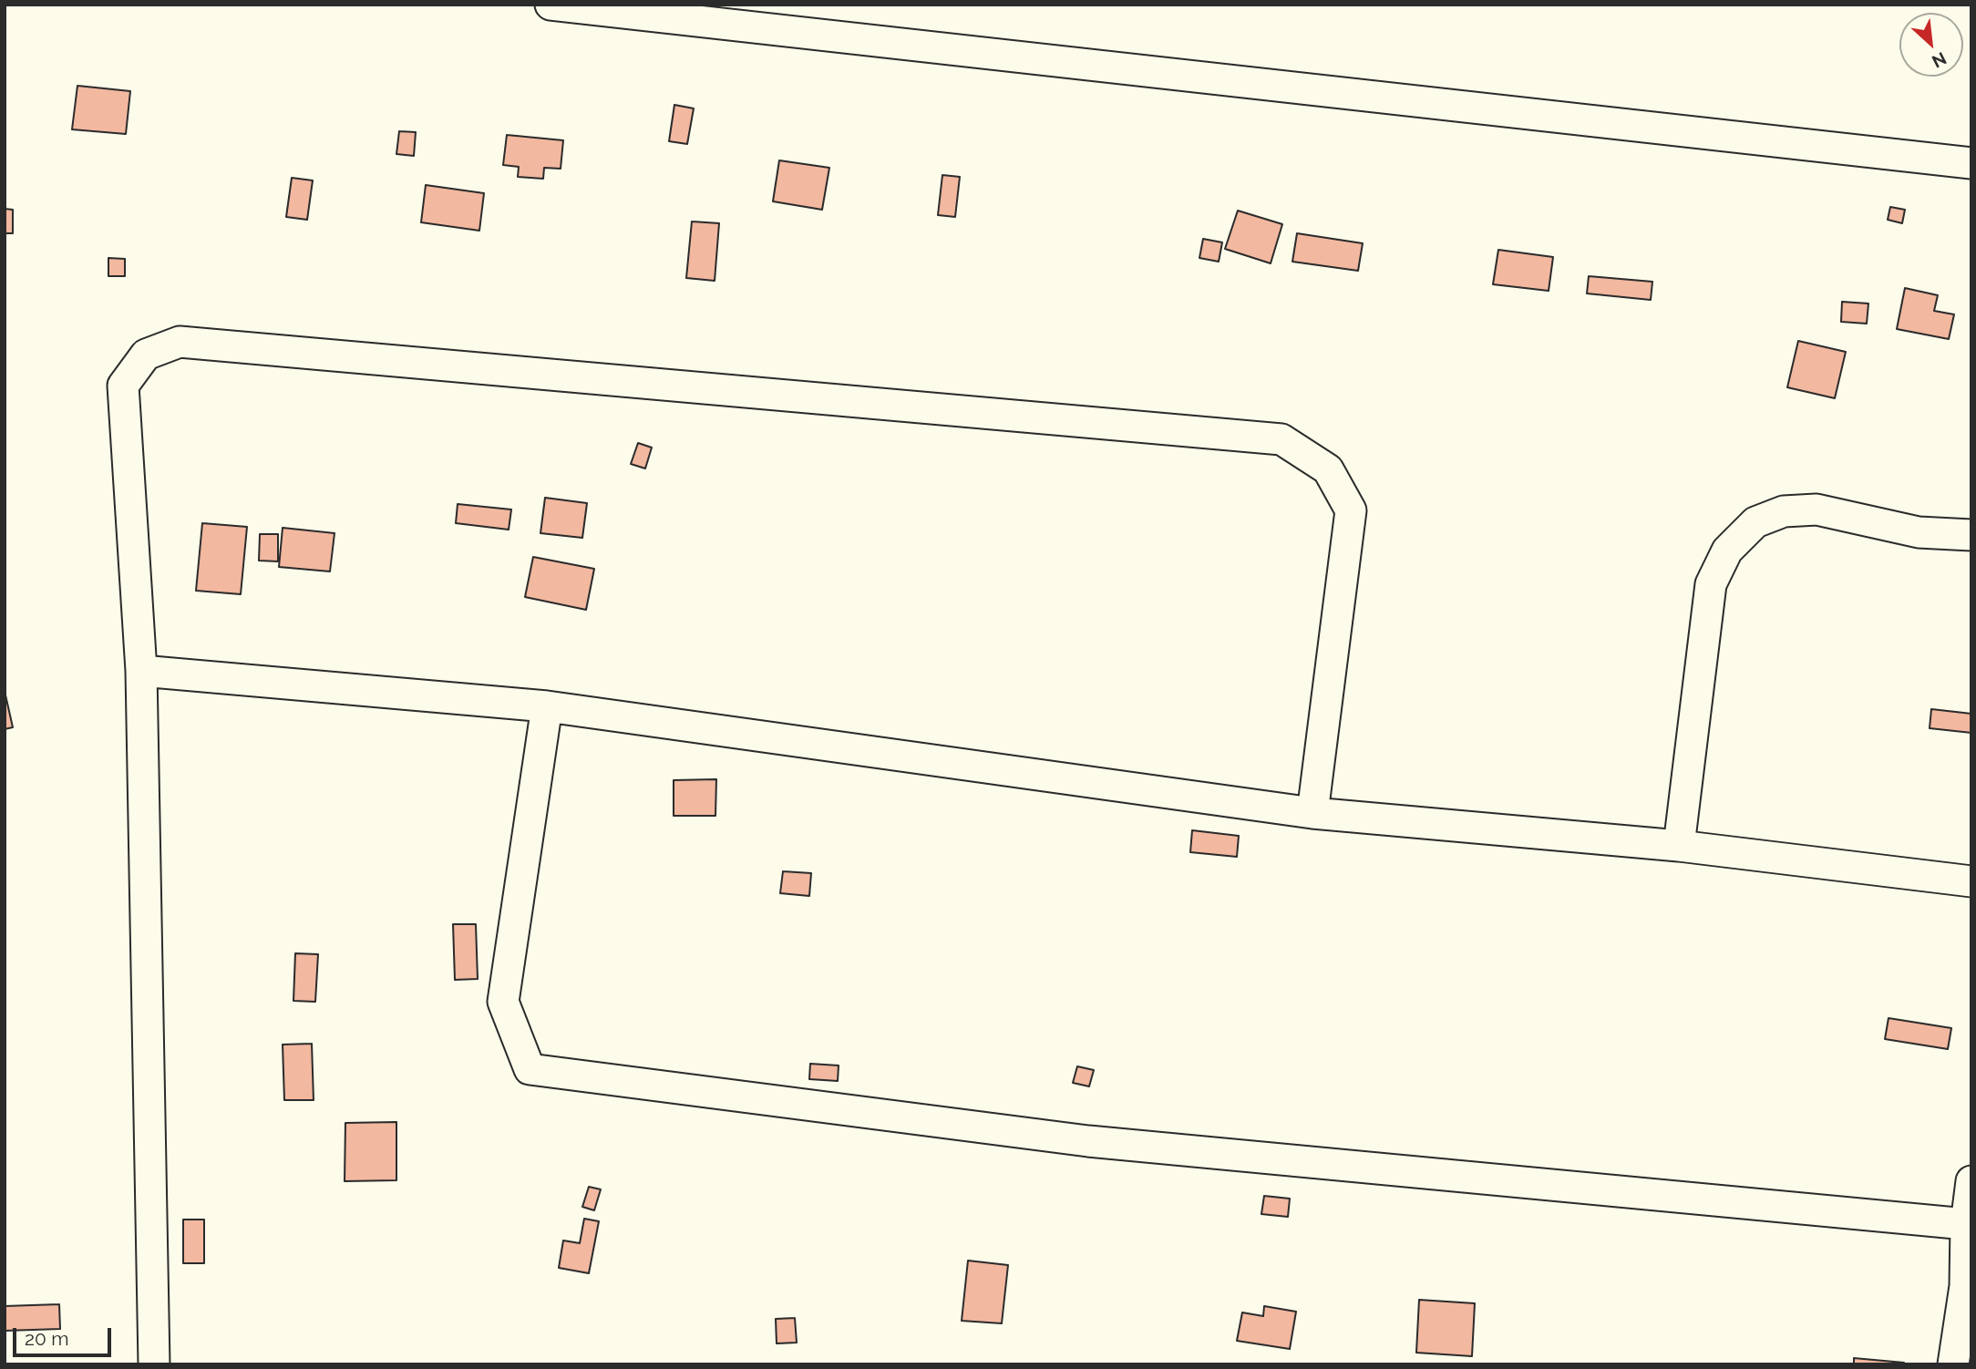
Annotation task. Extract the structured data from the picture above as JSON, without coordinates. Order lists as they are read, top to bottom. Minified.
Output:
{"scale_bar":"20 m","north":"bottom right"}
